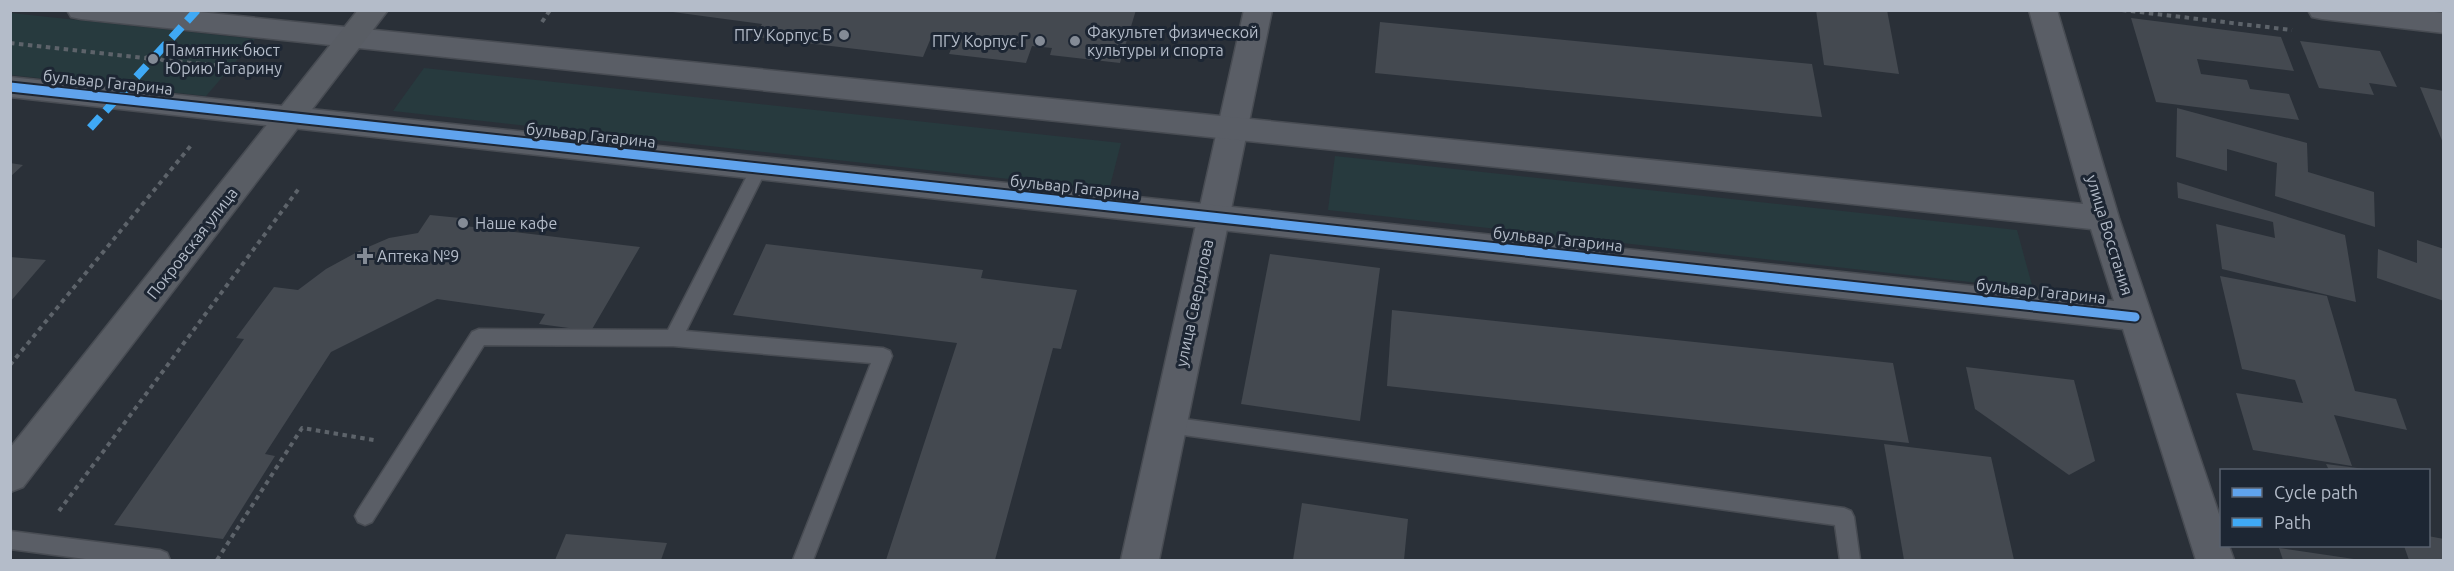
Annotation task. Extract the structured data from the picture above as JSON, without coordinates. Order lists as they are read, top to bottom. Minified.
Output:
{"streets":{"main road":["Покровская улица"],"street":["бульвар Гагарина","улица Восстания","улица Свердлова"]},"crossings":[["бульвар Гагарина","улица Восстания"],["бульвар Гагарина","Покровская улица"],["бульвар Гагарина","улица Свердлова"]],"places":{"other":["ПГУ Корпус Б","ПГУ Корпус Г","Факультет физической культуры и спорта","Памятник-бюст Юрию Гагарину","Наше кафе"],"health":["Аптекa №9"]},"legend":["Cycle path","Path"]}
